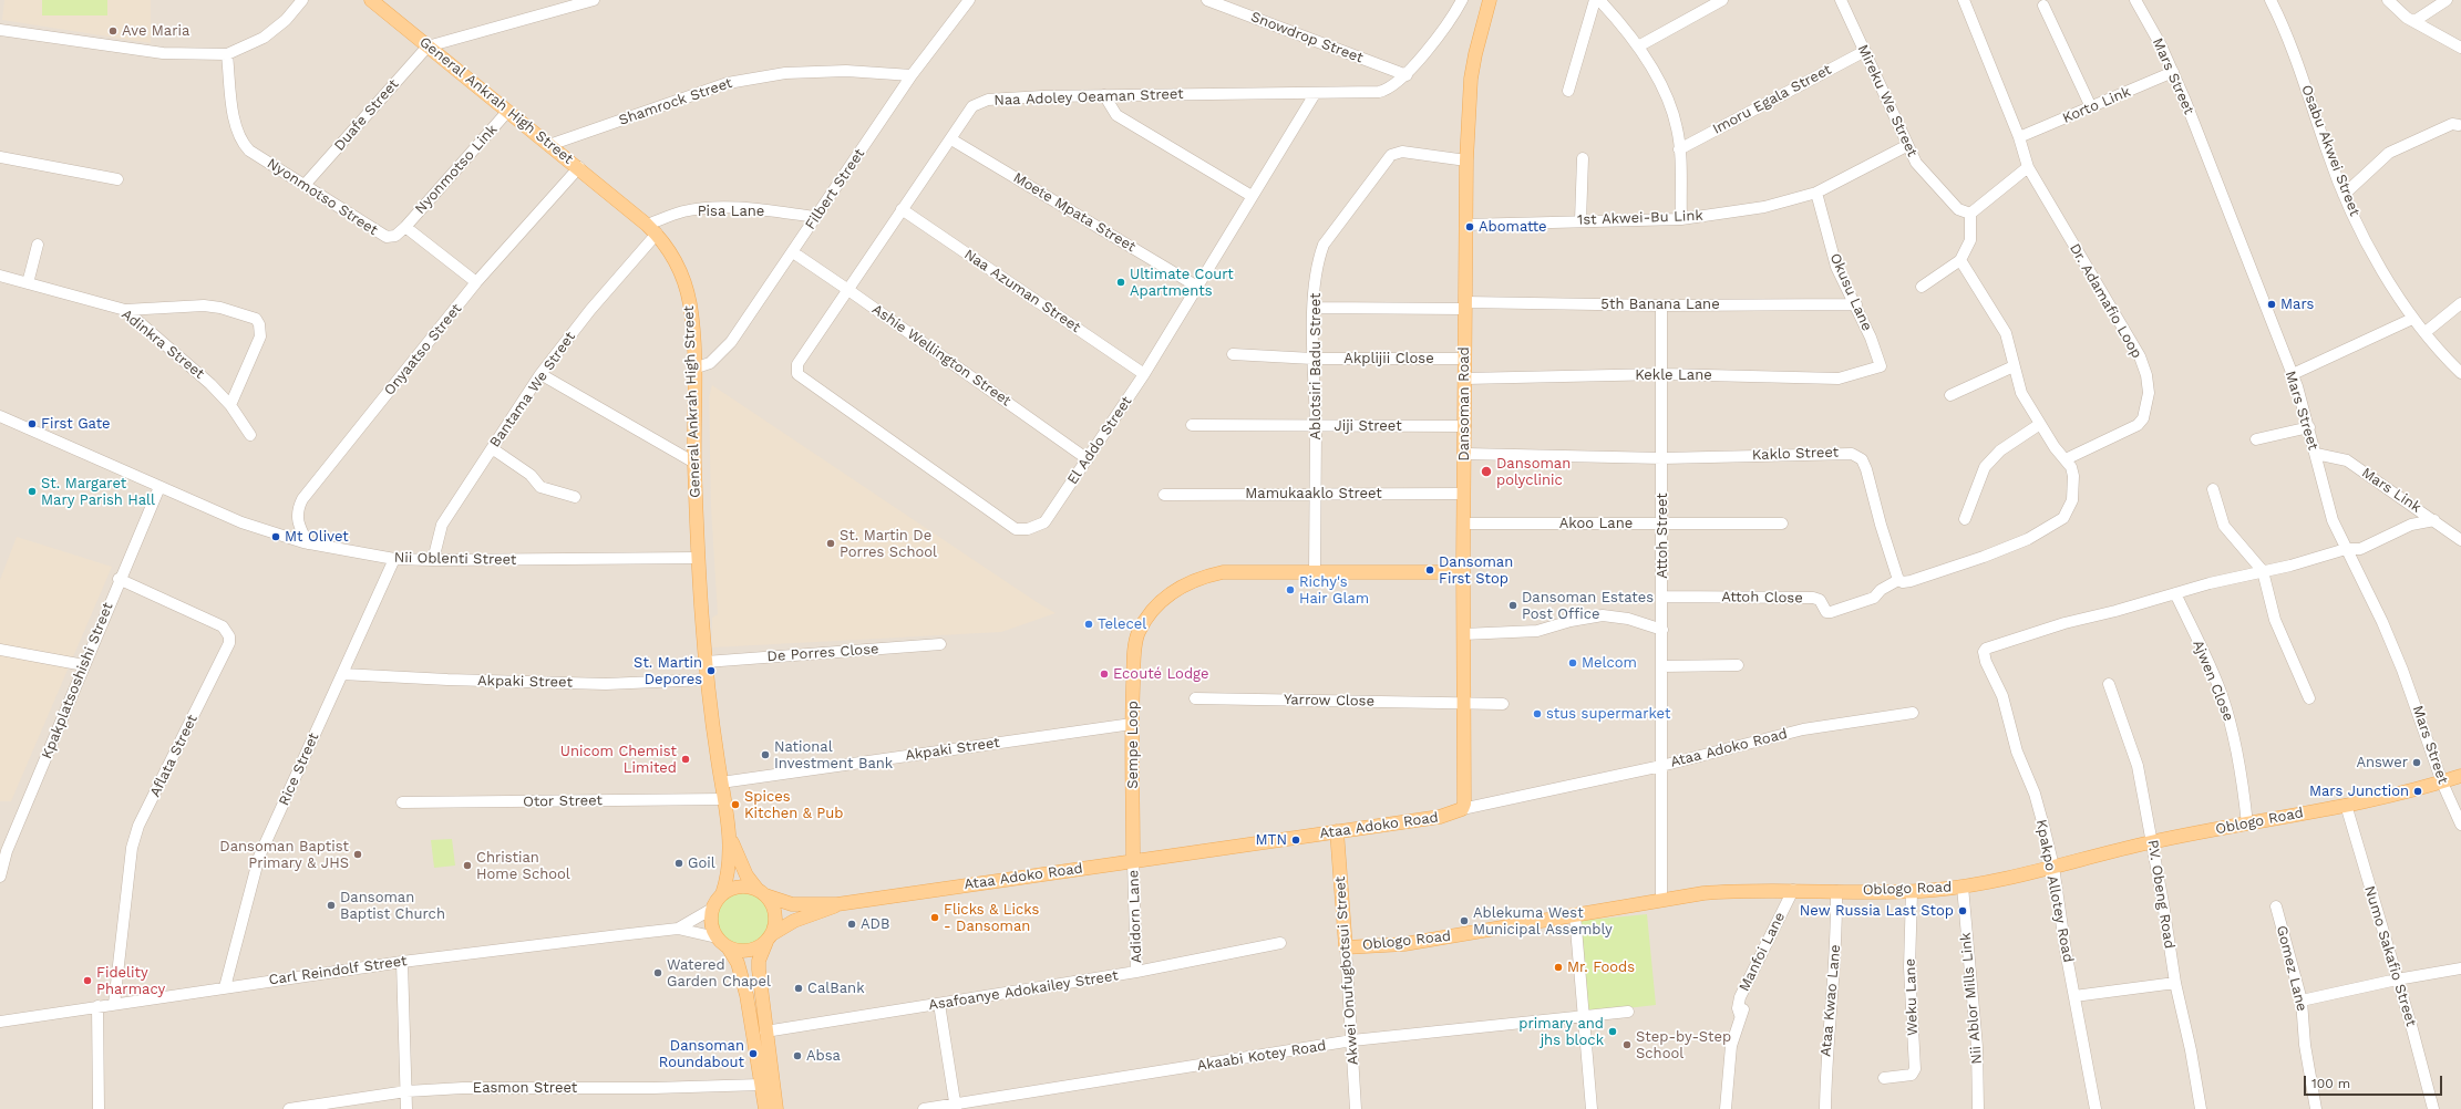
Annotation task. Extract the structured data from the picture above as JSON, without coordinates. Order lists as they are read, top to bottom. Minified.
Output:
{"streets":{"main road":["General Ankrah High Street","Dansoman Road","Sempe Loop","Ataa Adoko Road","Oblogo Road","Akwei Onufugbotsui Street"],"street":["Snowdrop Street","Mars Street","Naa Adoley Oeaman Street","Imoru Egala Street","Mireku We Street","Shamrock Street","Korto Link","Duafe Street","Osabu Akwei Street","Nyonmotso Link","Filbert Street","Nyonmotso Street","Pisa Lane","Moete Mpata Street","1st Akwei-Bu Link","Naa Azuman Street","Okusu Lane","Dr. Adamafio Loop","5th Banana Lane","Adinkra Street","Onyaatso Street","Ashie Wellington Street","Akplijii Close","Ablotsiri Badu Street","Kekle Lane","Bantama We Street","Jiji Street","El Addo Street","Kaklo Street","Mars Link","Mamukaaklo Street","Akoo Lane","Attoh Street","Nii Oblenti Street","Attoh Close","De Porres Close","Kpakplatsoshishi Street","Ajwen Close","Akpaki Street","Yarrow Close","Aflata Street","Rice Street","Otor Street","Kpakpo Allotey Road","P.V. Obeng Road","Adidorn Lane","Manfoi Lane","Numo Sakafio Street","Gomez Lane","Carl Reindolf Street","Asafoanye Adokailey Street","Weku Lane","Nii Ablor Mills Link","Ataa Kwao Lane","Akaabi Kotey Road","Easmon Street"]},"crossings":[["Snowdrop Street","Naa Adoley Oeaman Street"],["Mars Street","Korto Link"],["Mars Street","Mars Link"],["Mars Street","Oblogo Road"],["Naa Adoley Oeaman Street","Moete Mpata Street"],["Naa Adoley Oeaman Street","Naa Azuman Street"],["Naa Adoley Oeaman Street","Ashie Wellington Street"],["Naa Adoley Oeaman Street","El Addo Street"],["Imoru Egala Street","Mireku We Street"],["General Ankrah High Street","Shamrock Street"],["General Ankrah High Street","Duafe Street"],["General Ankrah High Street","Nyonmotso Link"],["General Ankrah High Street","Filbert Street"],["General Ankrah High Street","Pisa Lane"],["General Ankrah High Street","Onyaatso Street"],["General Ankrah High Street","Bantama We Street"],["General Ankrah High Street","Nii Oblenti Street"],["General Ankrah High Street","De Porres Close"],["General Ankrah High Street","Akpaki Street"],["General Ankrah High Street","Ataa Adoko Road"],["General Ankrah High Street","Otor Street"],["General Ankrah High Street","Carl Reindolf Street"],["Mireku We Street","1st Akwei-Bu Link"],["Shamrock Street","Filbert Street"],["Korto Link","Dr. Adamafio Loop"],["Duafe Street","Nyonmotso Street"],["Nyonmotso Link","Nyonmotso Street"],["Filbert Street","Pisa Lane"],["Filbert Street","Ashie Wellington Street"],["Moete Mpata Street","El Addo Street"],["1st Akwei-Bu Link","Okusu Lane"],["1st Akwei-Bu Link","Dansoman Road"],["Naa Azuman Street","El Addo Street"],["Okusu Lane","5th Banana Lane"],["Okusu Lane","Kekle Lane"],["5th Banana Lane","Ablotsiri Badu Street"],["5th Banana Lane","Dansoman Road"],["5th Banana Lane","Attoh Street"],["Onyaatso Street","Nii Oblenti Street"],["Ashie Wellington Street","El Addo Street"],["Akplijii Close","Ablotsiri Badu Street"],["Akplijii Close","Dansoman Road"],["Ablotsiri Badu Street","Dansoman Road"],["Ablotsiri Badu Street","Jiji Street"],["Ablotsiri Badu Street","Mamukaaklo Street"],["Ablotsiri Badu Street","Sempe Loop"],["Kekle Lane","Dansoman Road"],["Kekle Lane","Attoh Street"],["Bantama We Street","Nii Oblenti Street"],["Dansoman Road","Jiji Street"],["Dansoman Road","Kaklo Street"],["Dansoman Road","Mamukaaklo Street"],["Dansoman Road","Akoo Lane"],["Dansoman Road","Yarrow Close"],["Dansoman Road","Sempe Loop"],["Dansoman Road","Ataa Adoko Road"],["Kaklo Street","Attoh Street"],["Kaklo Street","Attoh Close"],["Akoo Lane","Attoh Street"],["Attoh Street","Attoh Close"],["Attoh Street","Ataa Adoko Road"],["Attoh Street","Oblogo Road"],["Nii Oblenti Street","Kpakplatsoshishi Street"],["Nii Oblenti Street","Rice Street"],["Kpakplatsoshishi Street","Aflata Street"],["Ajwen Close","Oblogo Road"],["Ajwen Close","Kpakpo Allotey Road"],["Akpaki Street","Sempe Loop"],["Akpaki Street","Rice Street"],["Sempe Loop","Ataa Adoko Road"],["Sempe Loop","Adidorn Lane"],["Ataa Adoko Road","Adidorn Lane"],["Ataa Adoko Road","Carl Reindolf Street"],["Ataa Adoko Road","Akwei Onufugbotsui Street"],["Aflata Street","Carl Reindolf Street"],["Rice Street","Carl Reindolf Street"],["Oblogo Road","Kpakpo Allotey Road"],["Oblogo Road","P.V. Obeng Road"],["Oblogo Road","Manfoi Lane"],["Oblogo Road","Numo Sakafio Street"],["Oblogo Road","Akwei Onufugbotsui Street"],["Oblogo Road","Weku Lane"],["Oblogo Road","Nii Ablor Mills Link"],["Oblogo Road","Ataa Kwao Lane"],["Adidorn Lane","Asafoanye Adokailey Street"],["Akwei Onufugbotsui Street","Akaabi Kotey Road"]],"places":["Ave Maria","Abomatte","Ultimate Court Apartments","Mars","First Gate","Dansoman polyclinic","St. Margaret Mary Parish Hall","Mt Olivet","St. Martin De Porres School","Dansoman First Stop","Richy's Hair Glam","Dansoman Estates Post Office","Telecel","Melcom","St. Martin Depores","Ecouté Lodge","stus supermarket","National Investment Bank","Unicom Chemist Limited","Answer","Mars Junction","Spices Kitchen & Pub","MTN","Dansoman Baptist Primary & JHS","Goil","Christian Home School","Dansoman Baptist Church","New Russia Last Stop","Flicks & Licks - Dansoman","Ablekuma West Municipal Assembly","ADB","Mr. Foods","Watered Garden Chapel","Fidelity Pharmacy","CalBank","primary and jhs block","Step-by-Step School","Dansoman Roundabout","Absa"],"scale_bar":"100 m"}
